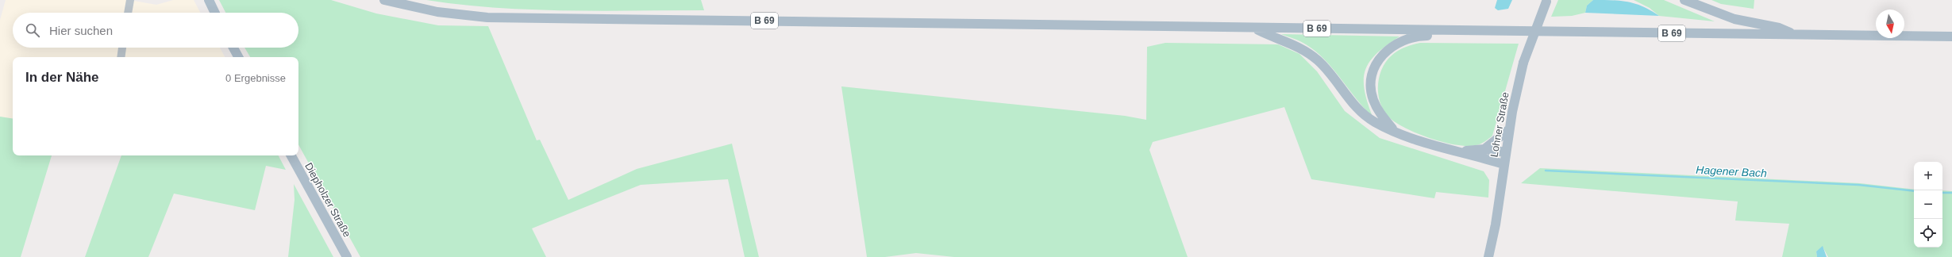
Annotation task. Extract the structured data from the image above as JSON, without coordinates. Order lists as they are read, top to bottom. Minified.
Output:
{"streets":{"main road":["B 69","Lohner Straße","Diepholzer Straße"]},"water":["Hagener Bach"],"north":"bottom","page":{"search":"Hier suchen","heading":["In der Nähe","0 Ergebnisse"],"map_buttons":["+","−"]}}
